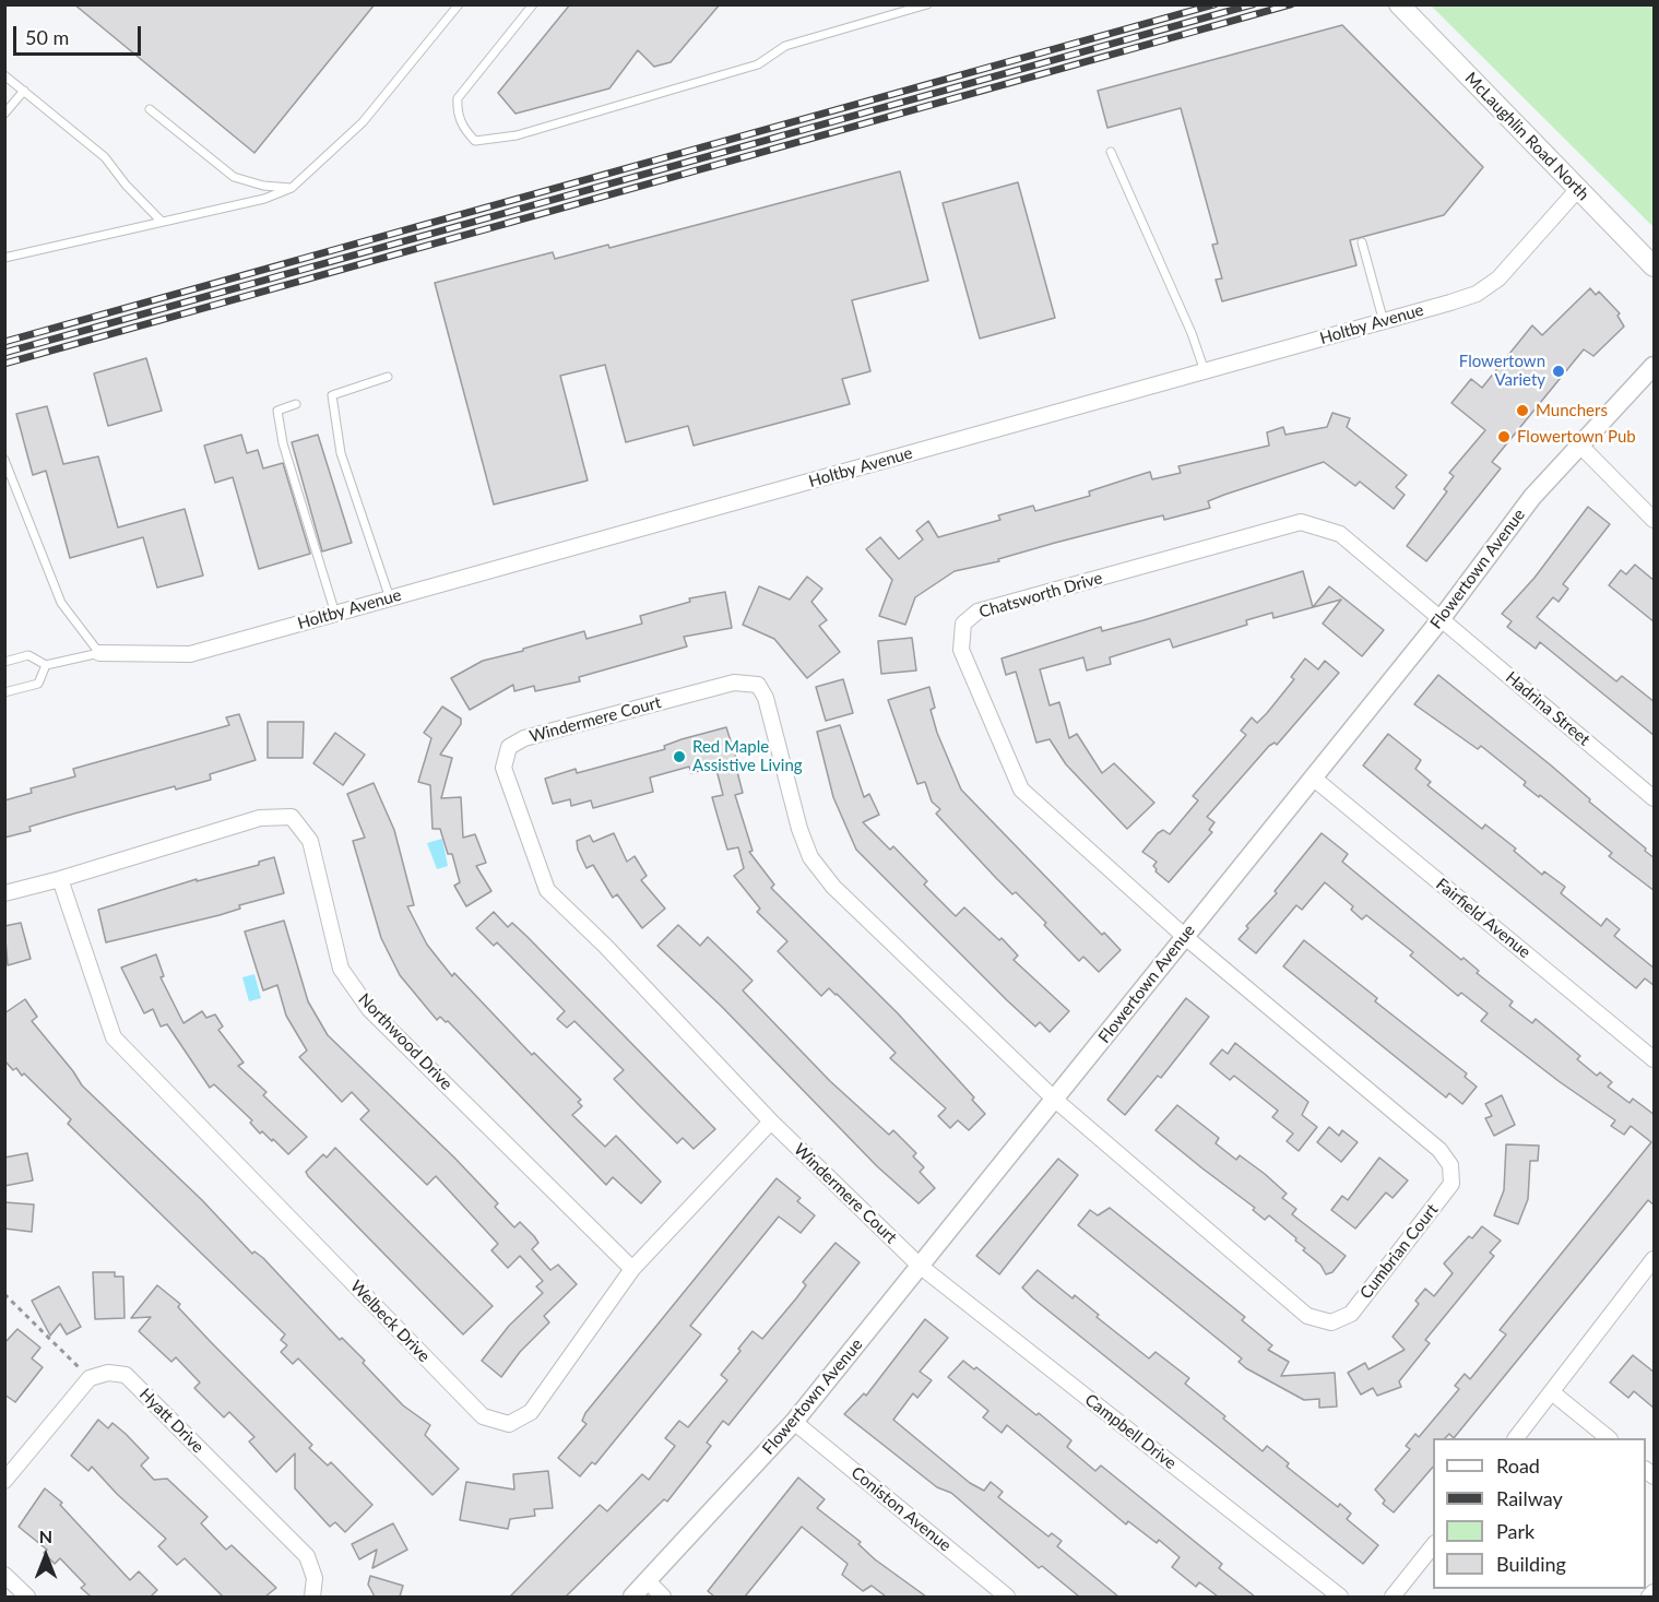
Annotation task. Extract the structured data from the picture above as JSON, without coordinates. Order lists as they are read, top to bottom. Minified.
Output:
{"streets":{"main road":["McLaughlin Road North"],"street":["Holtby Avenue","Flowertown Avenue","Chatsworth Drive","Hadrina Street","Windermere Court","Fairfield Avenue","Northwood Drive","Cumbrian Court","Welbeck Drive","Hyatt Drive","Campbell Drive","Coniston Avenue"]},"crossings":[["McLaughlin Road North","Holtby Avenue"],["Flowertown Avenue","Chatsworth Drive"],["Flowertown Avenue","Hadrina Street"],["Flowertown Avenue","Windermere Court"],["Flowertown Avenue","Fairfield Avenue"],["Flowertown Avenue","Cumbrian Court"],["Flowertown Avenue","Campbell Drive"],["Flowertown Avenue","Coniston Avenue"],["Chatsworth Drive","Hadrina Street"],["Chatsworth Drive","Cumbrian Court"],["Windermere Court","Cumbrian Court"],["Windermere Court","Welbeck Drive"],["Windermere Court","Campbell Drive"],["Northwood Drive","Welbeck Drive"]],"places":["Flowertown Variety","Munchers","Flowertown Pub","Red Maple Assistive Living"],"legend":["Road","Railway","Park","Building"],"scale_bar":"50 m","north":"top"}
